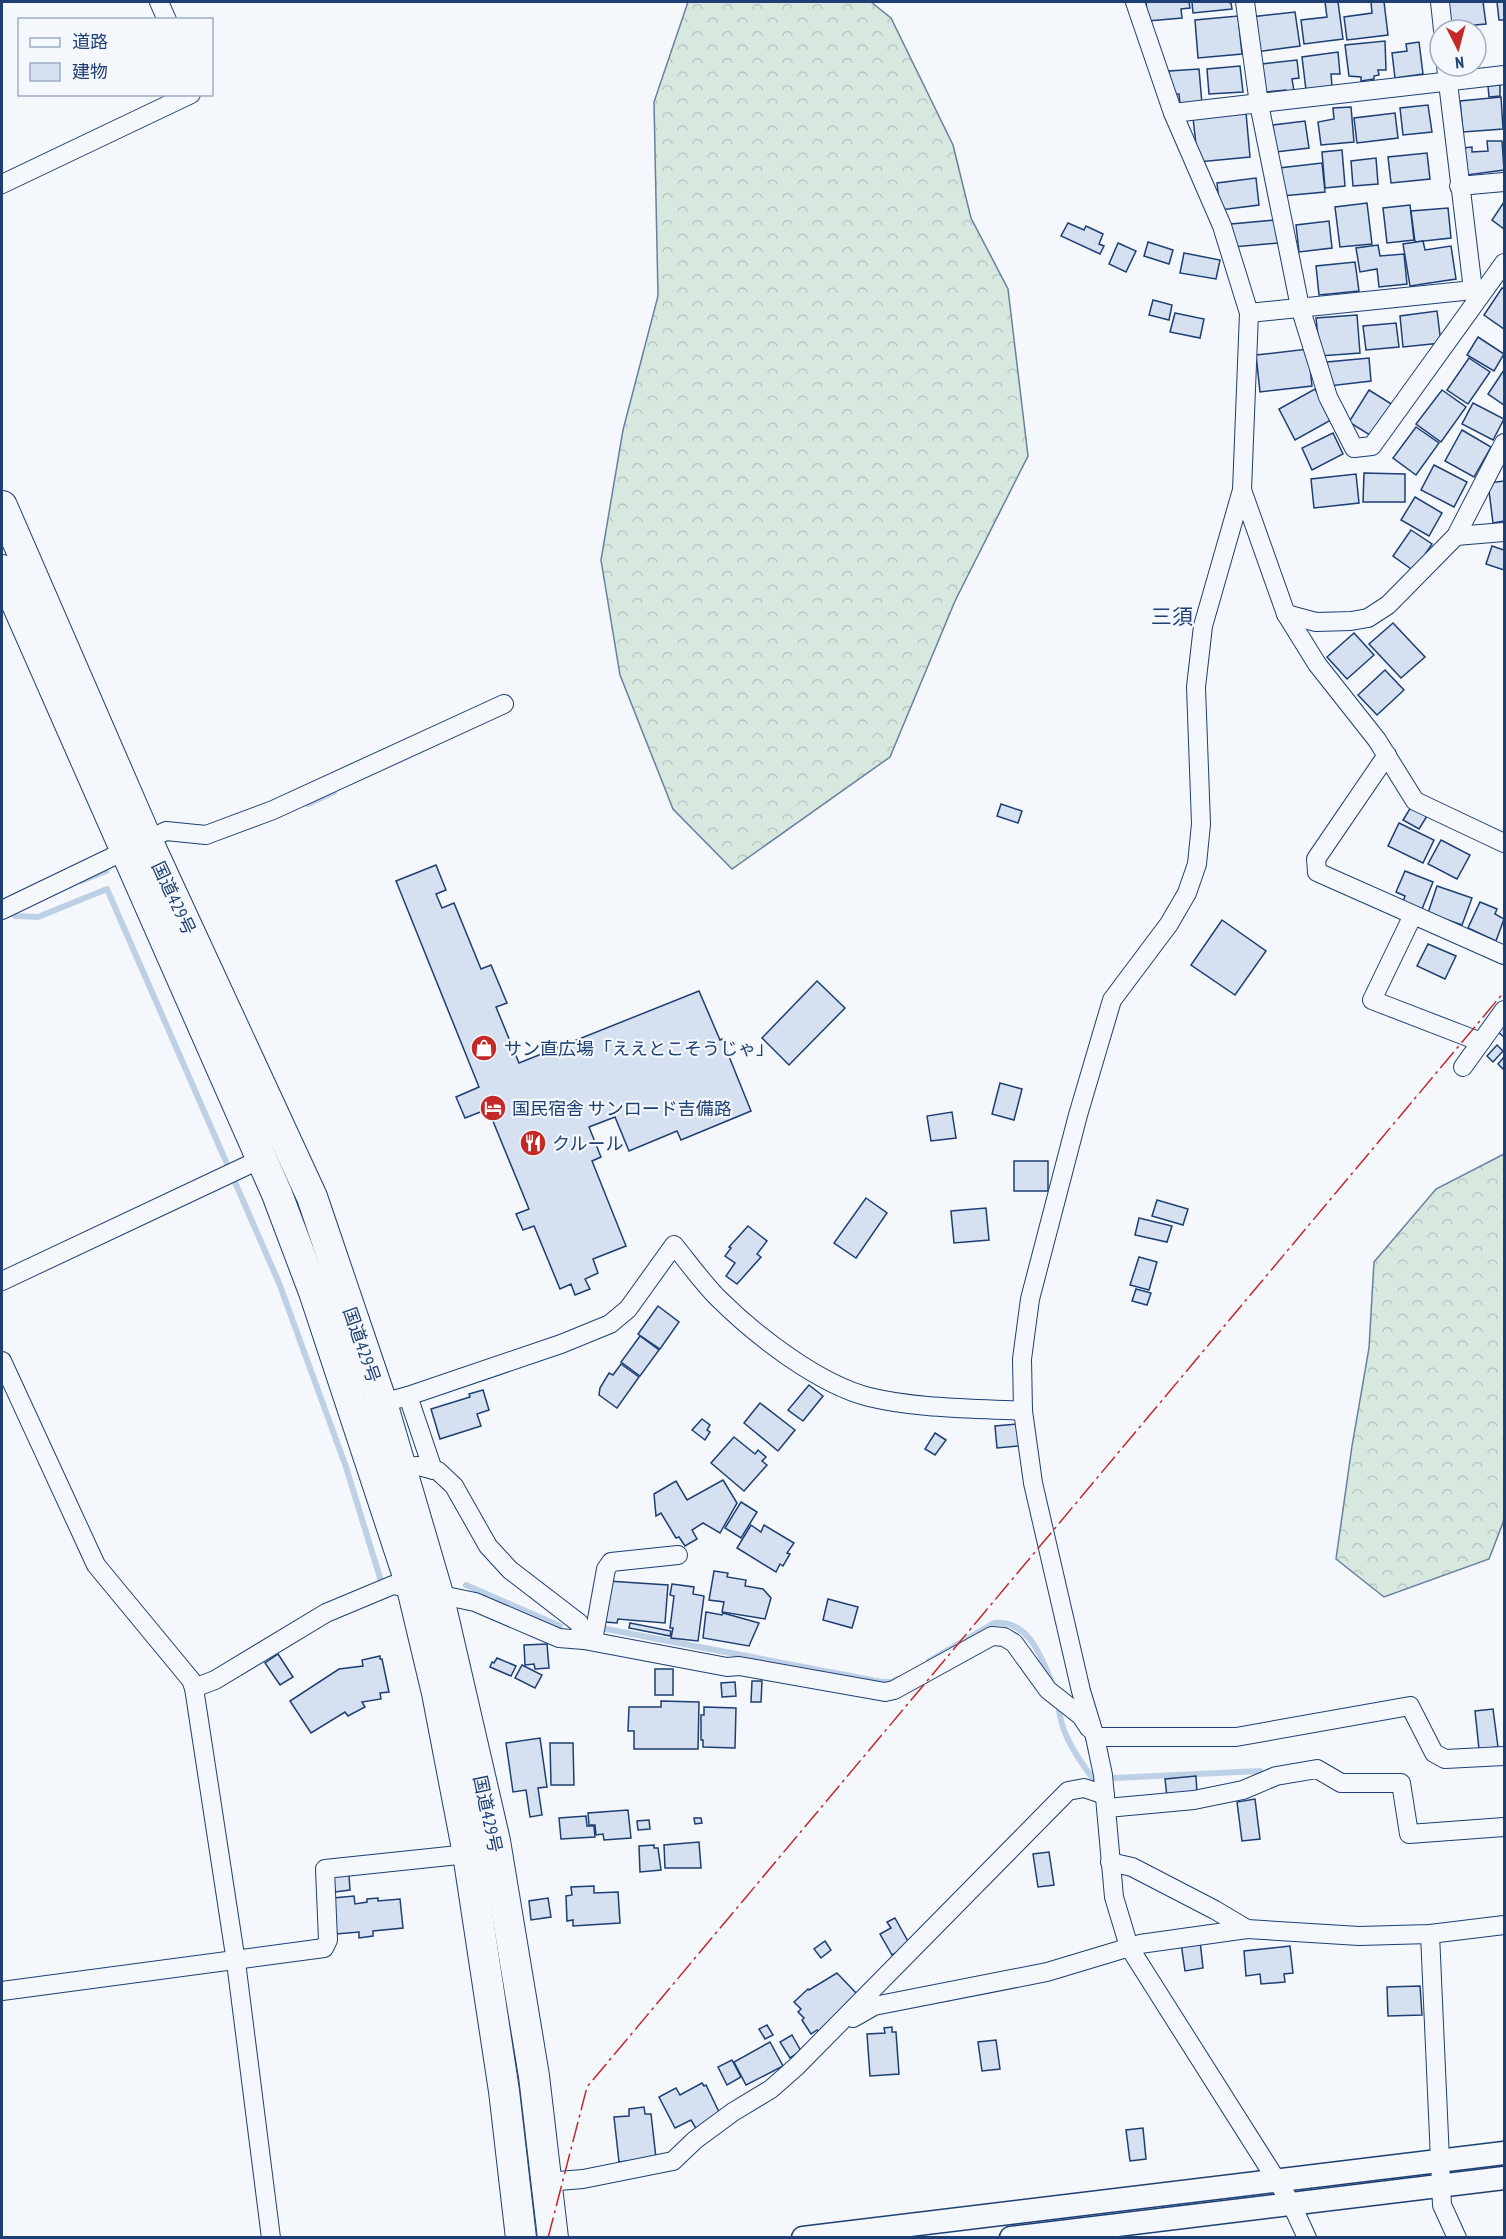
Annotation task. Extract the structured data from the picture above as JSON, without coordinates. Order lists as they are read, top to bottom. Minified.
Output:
{"streets":{"highway":["国道429号"]},"districts":["三須"],"places":{"shop":["サン直広場「ええとこそうじゃ」"],"hotel":["国民宿舎 サンロード吉備路"],"restaurant":["クルール"]},"legend":["道路","建物"],"north":"bottom"}
